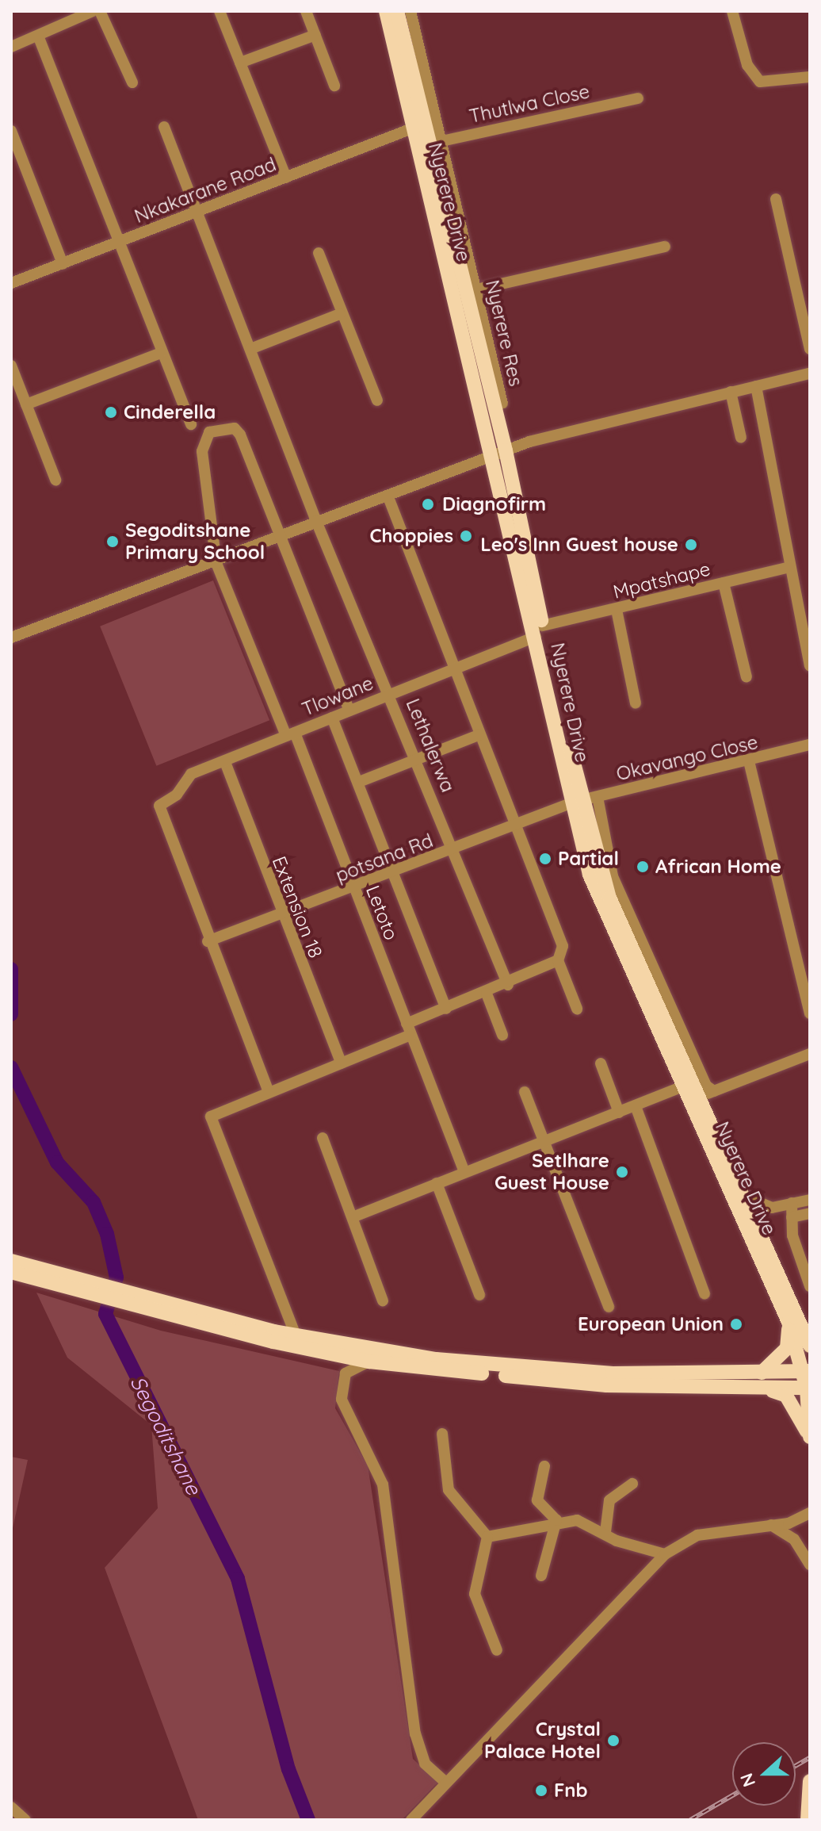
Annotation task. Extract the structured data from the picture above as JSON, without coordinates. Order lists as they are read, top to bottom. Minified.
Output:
{"streets":{"main road":["Nyerere Drive"],"street":["Thutlwa Close","Nkakarane Road","Nyerere Res","Mpatshape","Tlowane","Lethalerwa","Okavango Close","potsana Rd","Extension 18","Letoto"]},"crossings":[["Thutlwa Close","Nyerere Drive"],["Thutlwa Close","Nyerere Res"],["Nkakarane Road","Nyerere Drive"],["Nkakarane Road","Lethalerwa"],["Nyerere Drive","Nyerere Res"],["Nyerere Drive","Mpatshape"],["Nyerere Drive","Tlowane"],["Nyerere Drive","Okavango Close"],["Nyerere Drive","potsana Rd"],["Mpatshape","Tlowane"],["Tlowane","Lethalerwa"],["Tlowane","potsana Rd"],["Tlowane","Extension 18"],["Tlowane","Letoto"],["Lethalerwa","potsana Rd"],["Okavango Close","potsana Rd"],["potsana Rd","Extension 18"],["potsana Rd","Letoto"]],"water":["Segoditshane"],"places":["Cinderella","Diagnofirm","Choppies","Segoditshane Primary School","Leo's Inn Guest house","Partial","African Home","Setlhare Guest House","European Union","Crystal Palace Hotel","Fnb"],"north":"left"}
